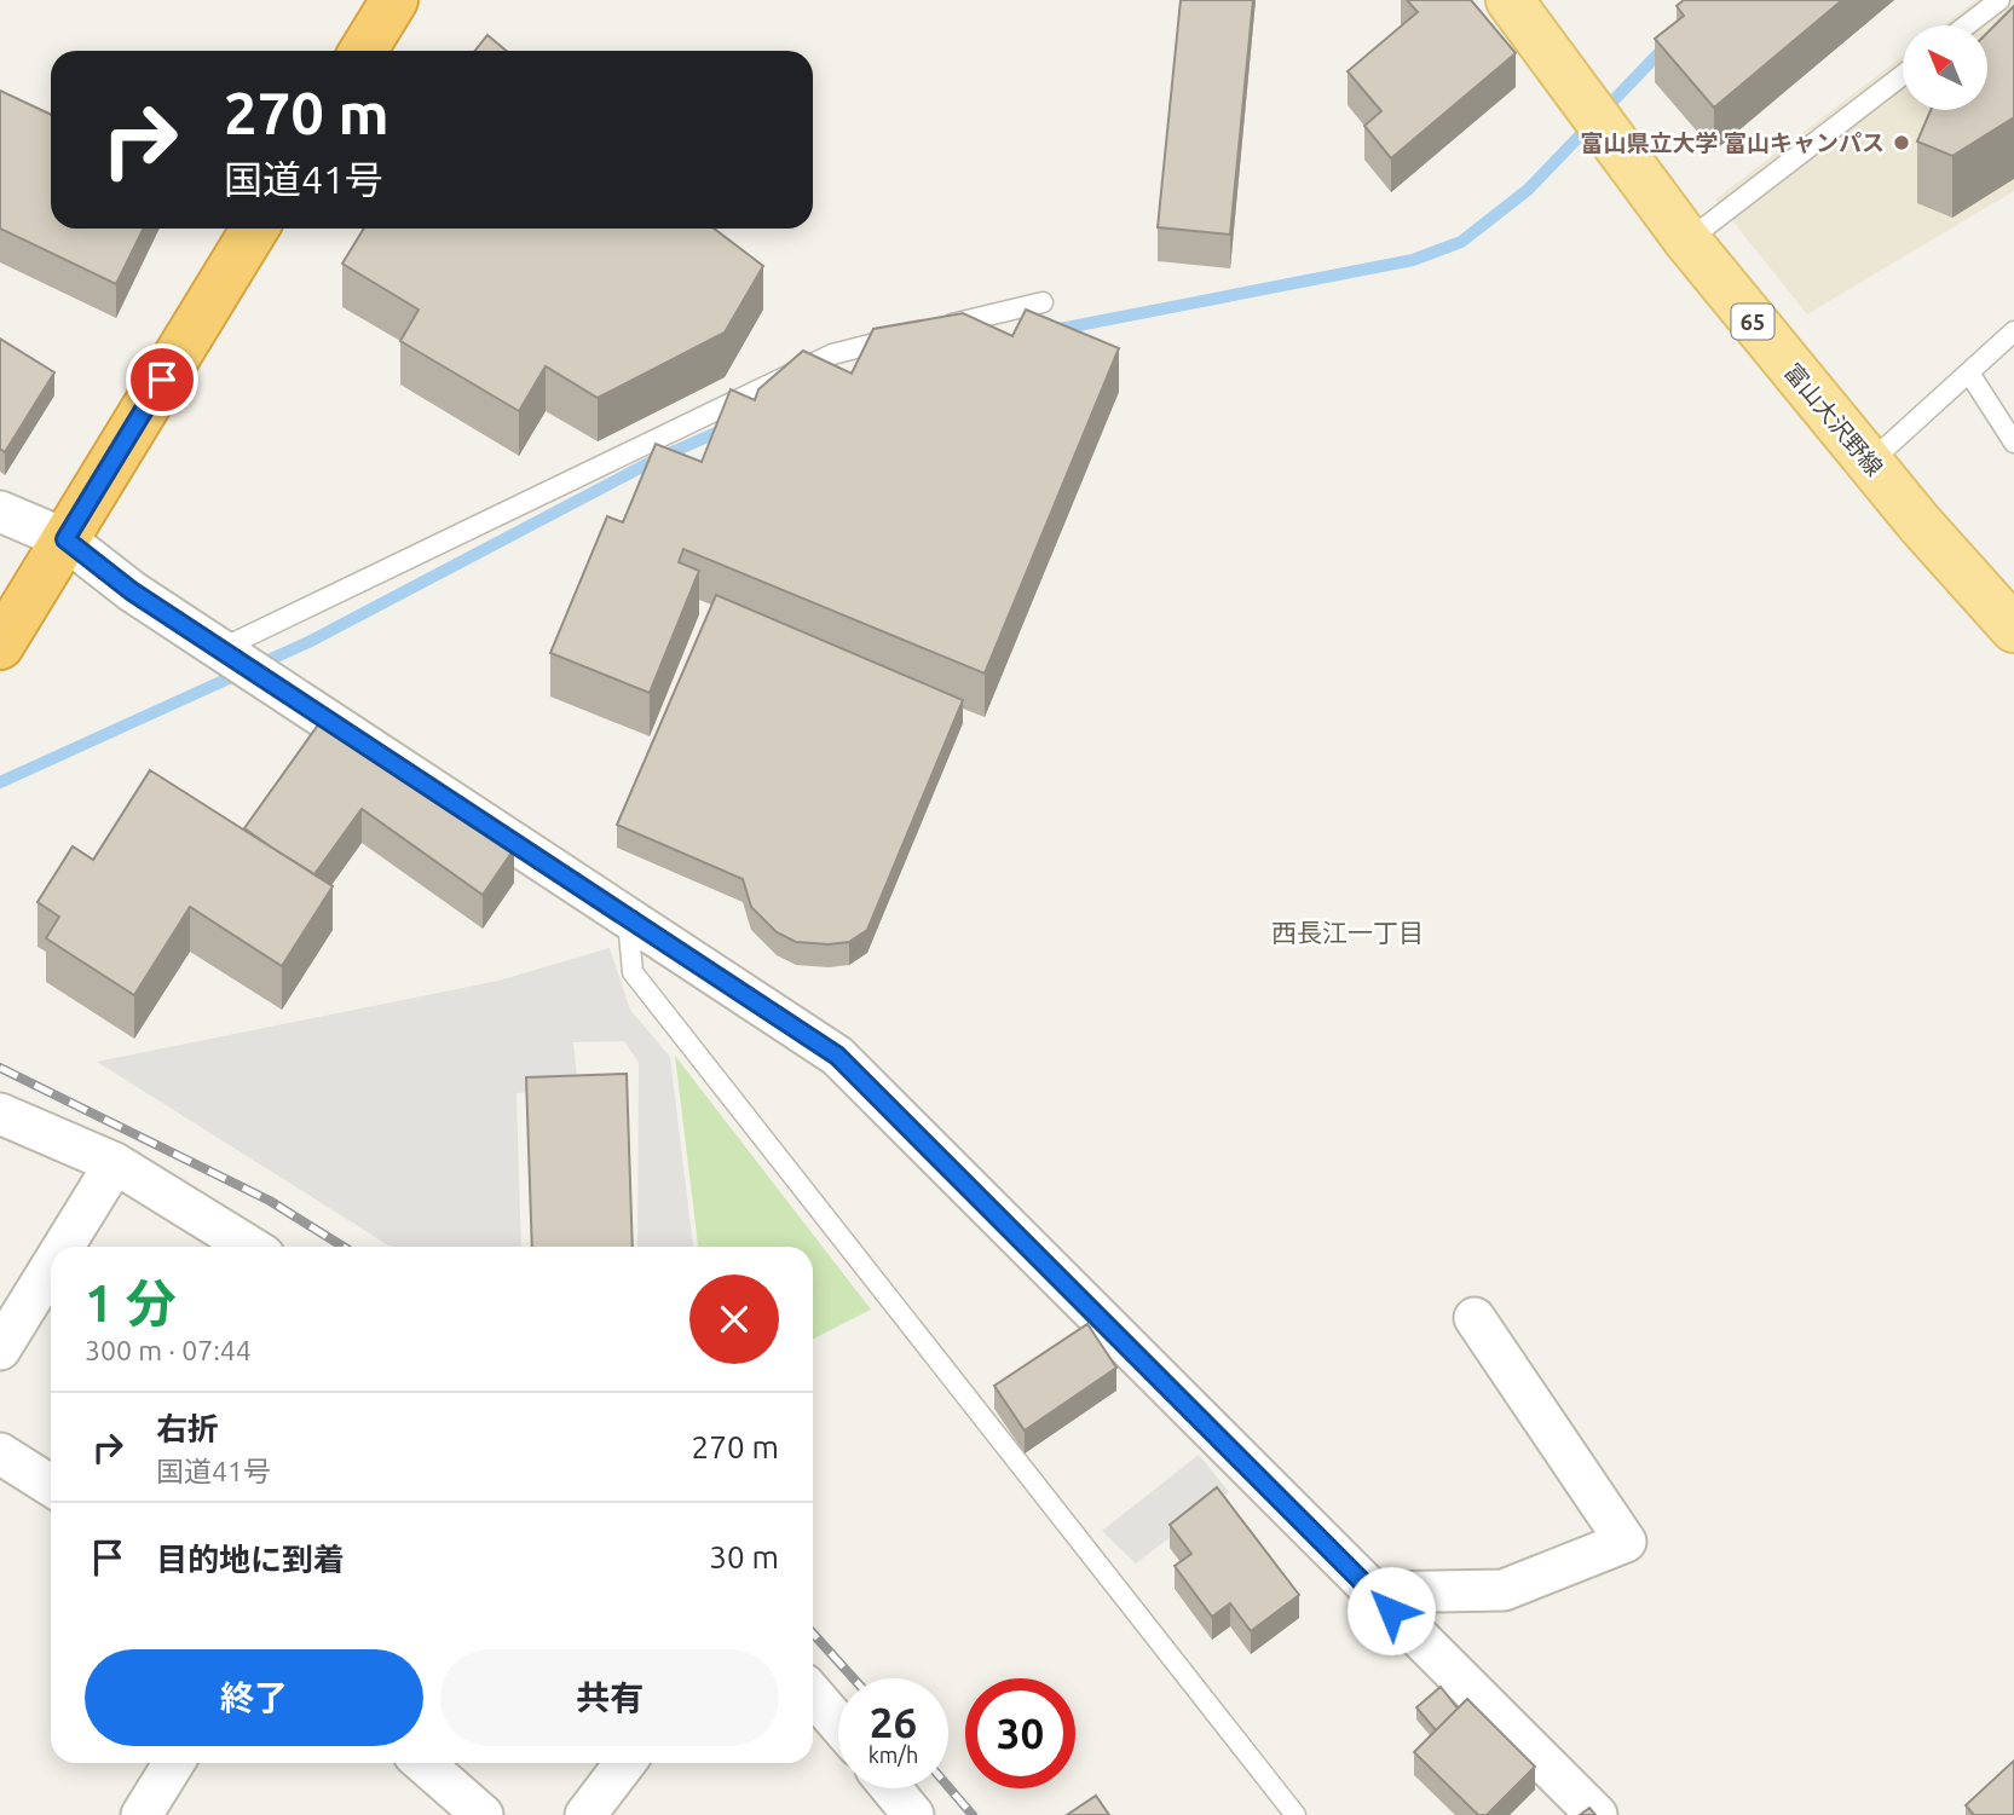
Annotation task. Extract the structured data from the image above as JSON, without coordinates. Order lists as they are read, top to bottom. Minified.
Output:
{"streets":{"main road":["65","富山大沢野線"]},"districts":["西長江一丁目"],"places":["富山県立大学 富山キャンパス"],"north":"top left","page":{"turn":["270 m","国道41号"],"heading":["1 分","300 m · 07:44"],"list":[{"name":"右折","note":"国道41号","value":"270 m"},{"name":"目的地に到着","value":"30 m"}],"buttons":["終了","共有"],"speed":"26 km/h","limit":"30"}}
